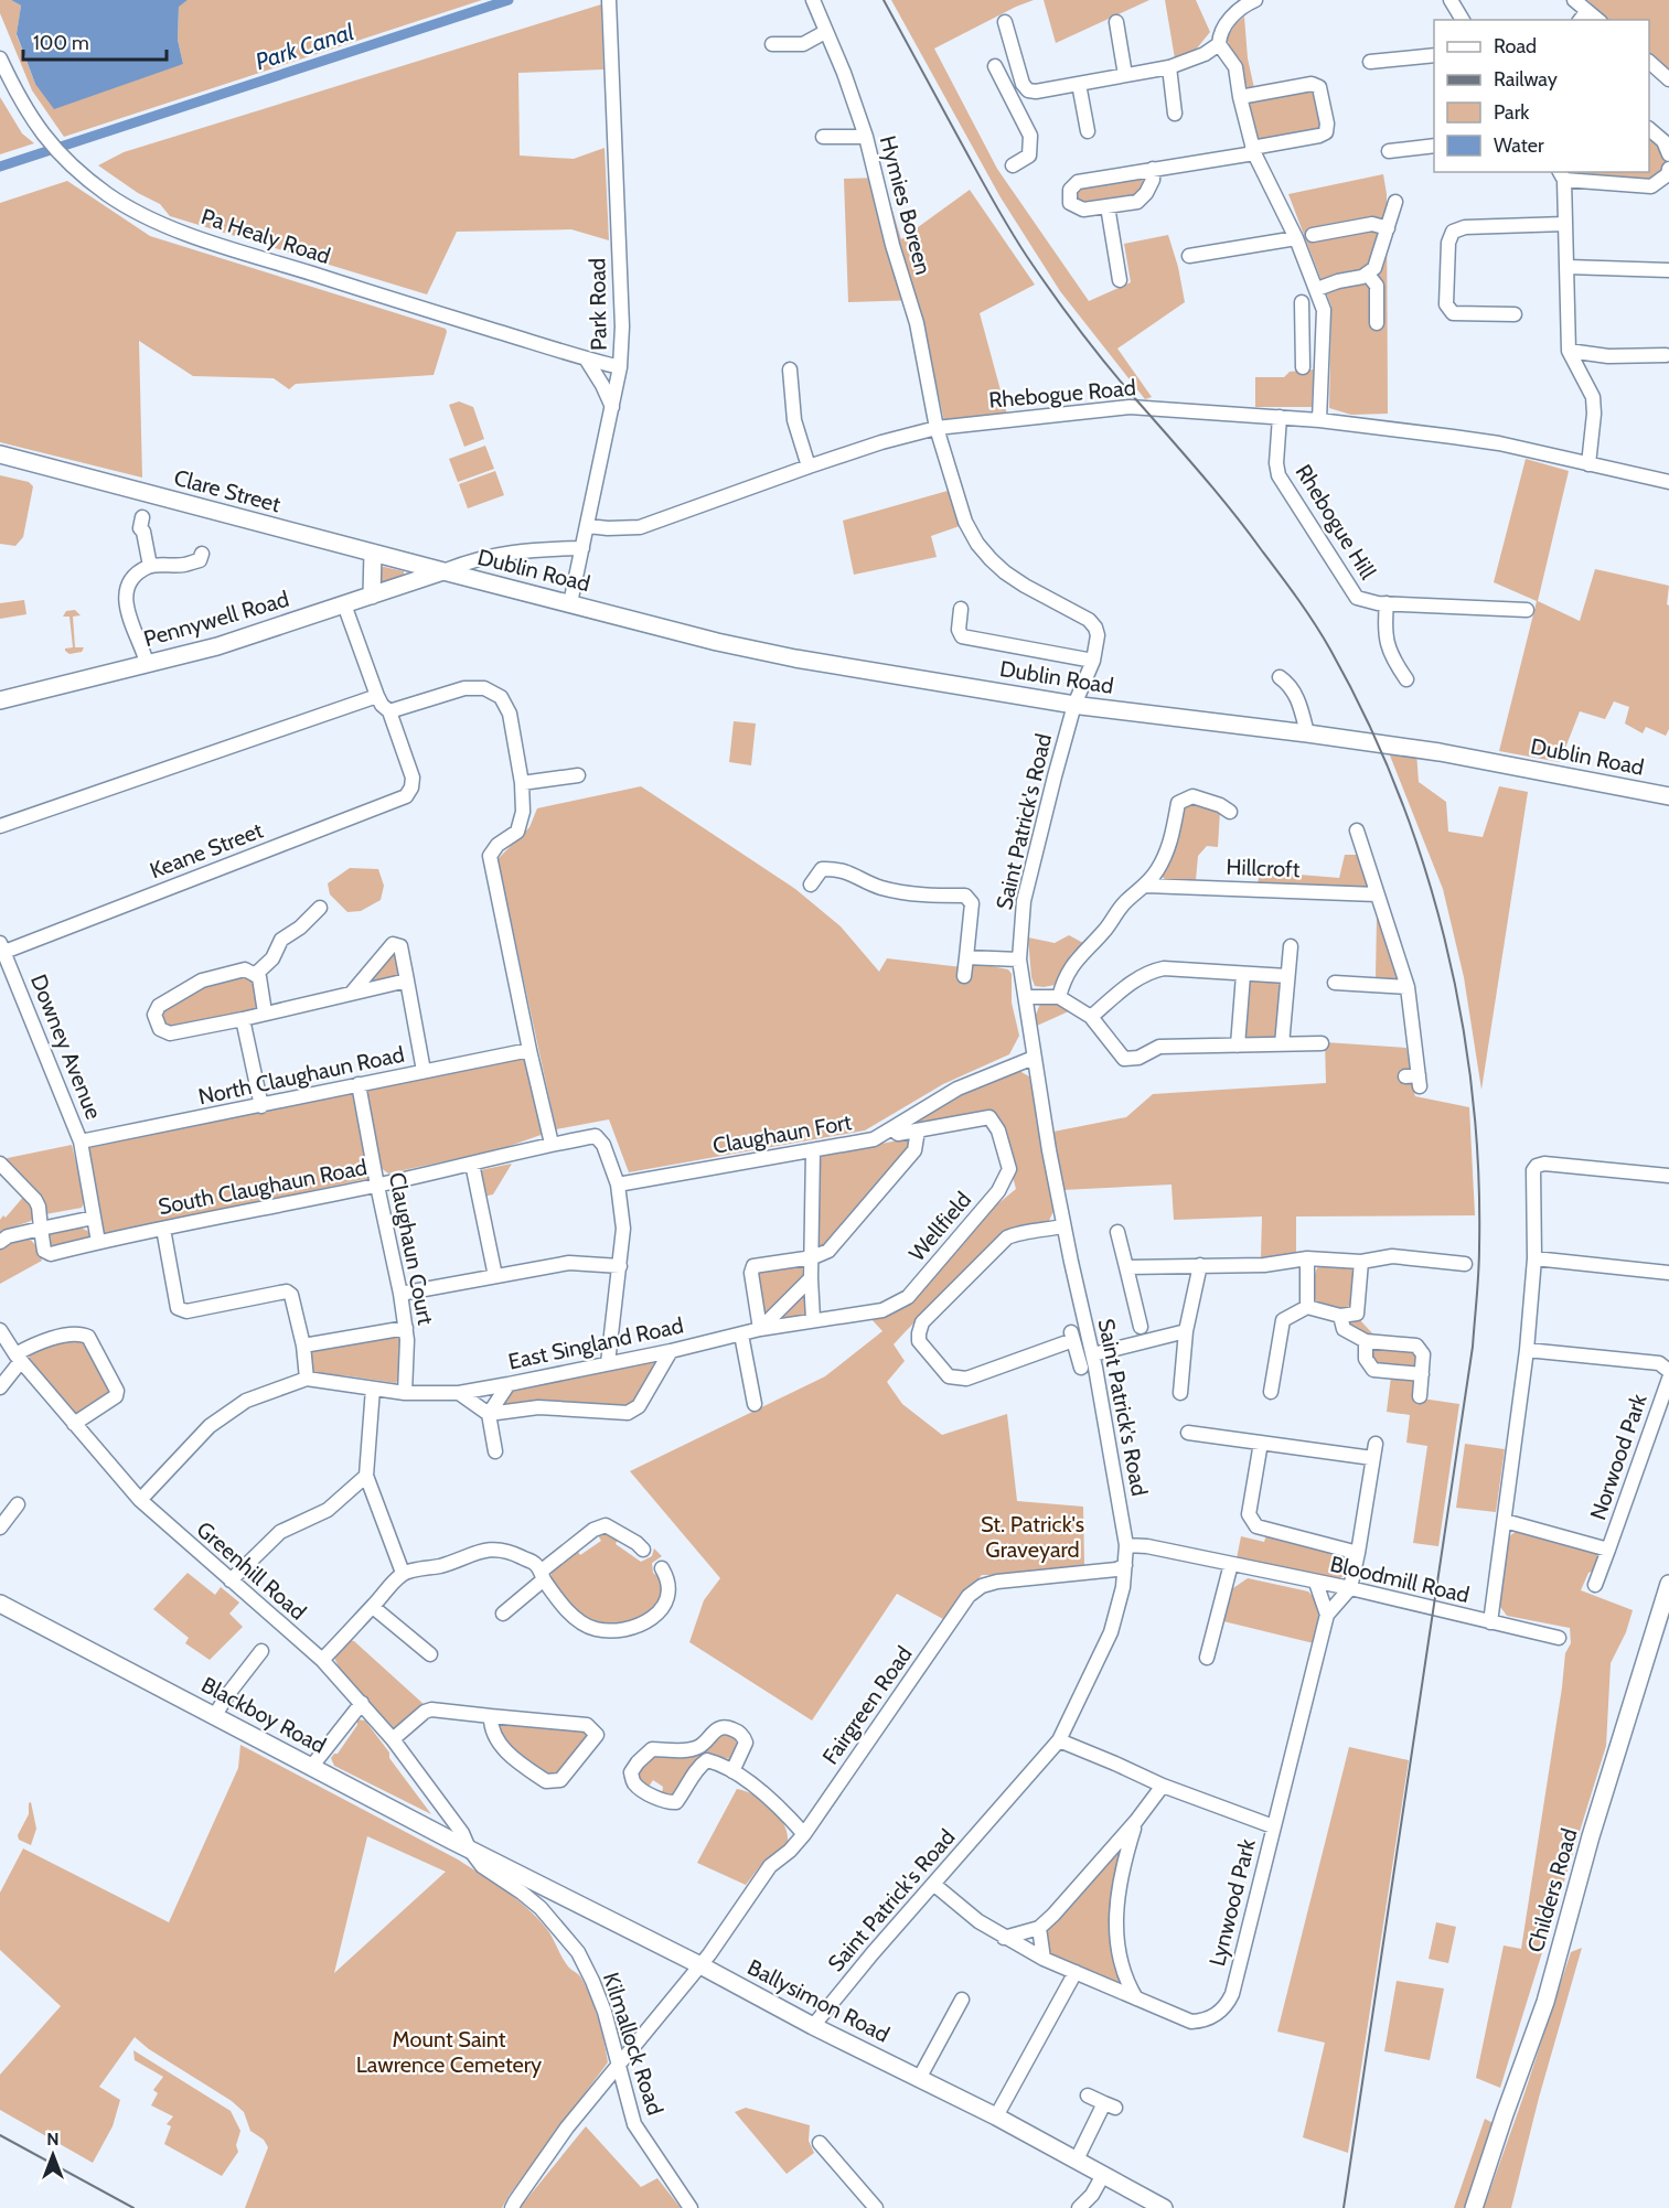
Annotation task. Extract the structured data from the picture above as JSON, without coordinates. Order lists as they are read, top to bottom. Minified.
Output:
{"streets":{"main road":["Clare Street","Dublin Road","Pennywell Road","Blackboy Road","Childers Road","Ballysimon Road"],"street":["Hymies Boreen","Pa Healy Road","Park Road","Rhebogue Road","Rhebogue Hill","Saint Patrick's Road","Keane Street","Hillcroft","Downey Avenue","North Claughaun Road","Claughaun Fort","South Claughaun Road","Wellfield","Claughaun Court","East Singland Road","Norwood Park","Greenhill Road","Bloodmill Road","Fairgreen Road","Lynwood Park","Kilmallock Road"]},"crossings":[["Hymies Boreen","Rhebogue Road"],["Hymies Boreen","Saint Patrick's Road"],["Pa Healy Road","Park Road"],["Park Road","Rhebogue Road"],["Park Road","Dublin Road"],["Rhebogue Road","Rhebogue Hill"],["Clare Street","Dublin Road"],["Clare Street","Pennywell Road"],["Dublin Road","Pennywell Road"],["Dublin Road","Saint Patrick's Road"],["Saint Patrick's Road","Claughaun Fort"],["Saint Patrick's Road","Bloodmill Road"],["Saint Patrick's Road","Fairgreen Road"],["Saint Patrick's Road","Lynwood Park"],["Saint Patrick's Road","Ballysimon Road"],["Keane Street","Downey Avenue"],["Downey Avenue","North Claughaun Road"],["Downey Avenue","South Claughaun Road"],["North Claughaun Road","Claughaun Court"],["Claughaun Fort","Wellfield"],["South Claughaun Road","Claughaun Court"],["Wellfield","East Singland Road"],["Greenhill Road","Ballysimon Road"],["Greenhill Road","Kilmallock Road"],["Bloodmill Road","Lynwood Park"],["Fairgreen Road","Ballysimon Road"],["Fairgreen Road","Kilmallock Road"],["Blackboy Road","Ballysimon Road"],["Ballysimon Road","Kilmallock Road"]],"water":["Park Canal"],"parks":["St. Patrick's Graveyard","Mount Saint Lawrence Cemetery"],"legend":["Road","Railway","Park","Water"],"scale_bar":"100 m","north":"top"}
